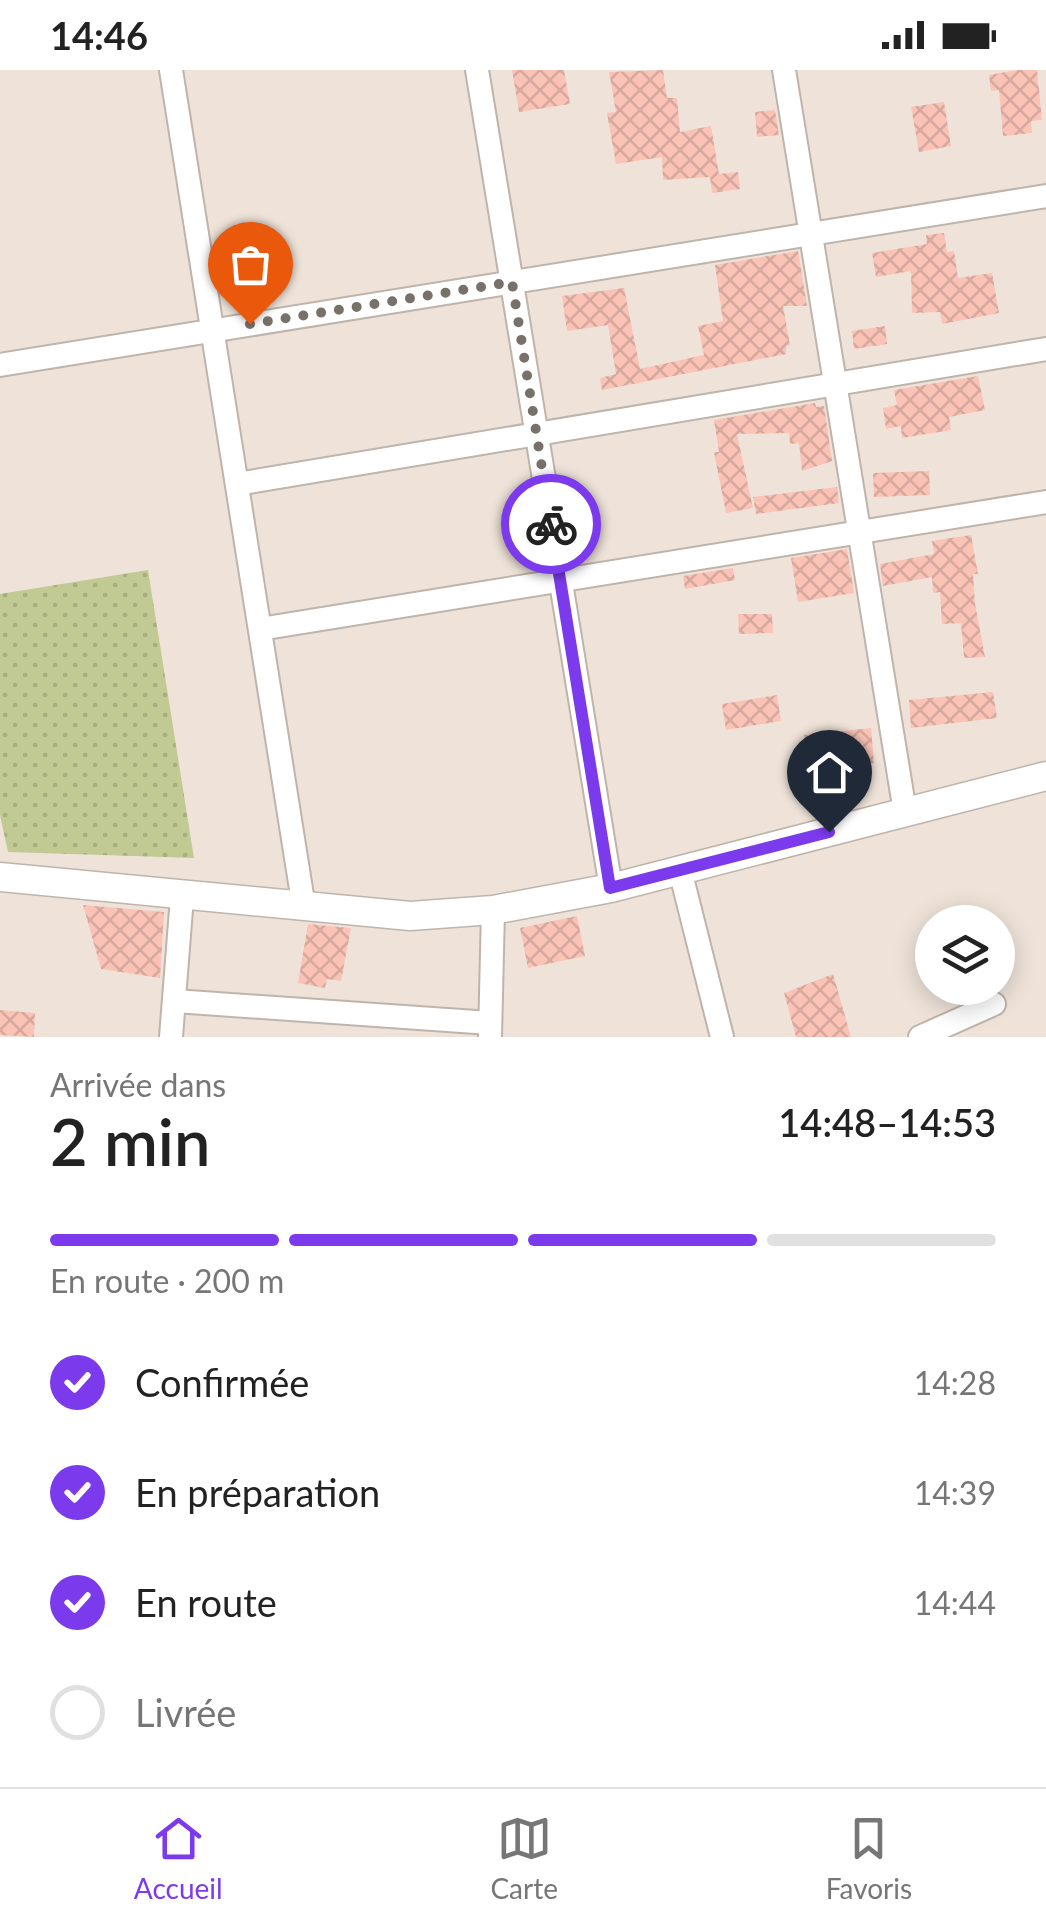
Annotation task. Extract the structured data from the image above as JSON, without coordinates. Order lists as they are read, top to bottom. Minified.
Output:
{"page":{"status":"14:46","heading":["2 min","Arrivée dans","14:48–14:53"],"bar":"En route · 200 m","list":[["Confirmée","14:28"],["En préparation","14:39"],["En route","14:44"],"Livrée"],"tabs":["Accueil","Carte","Favoris"]}}
